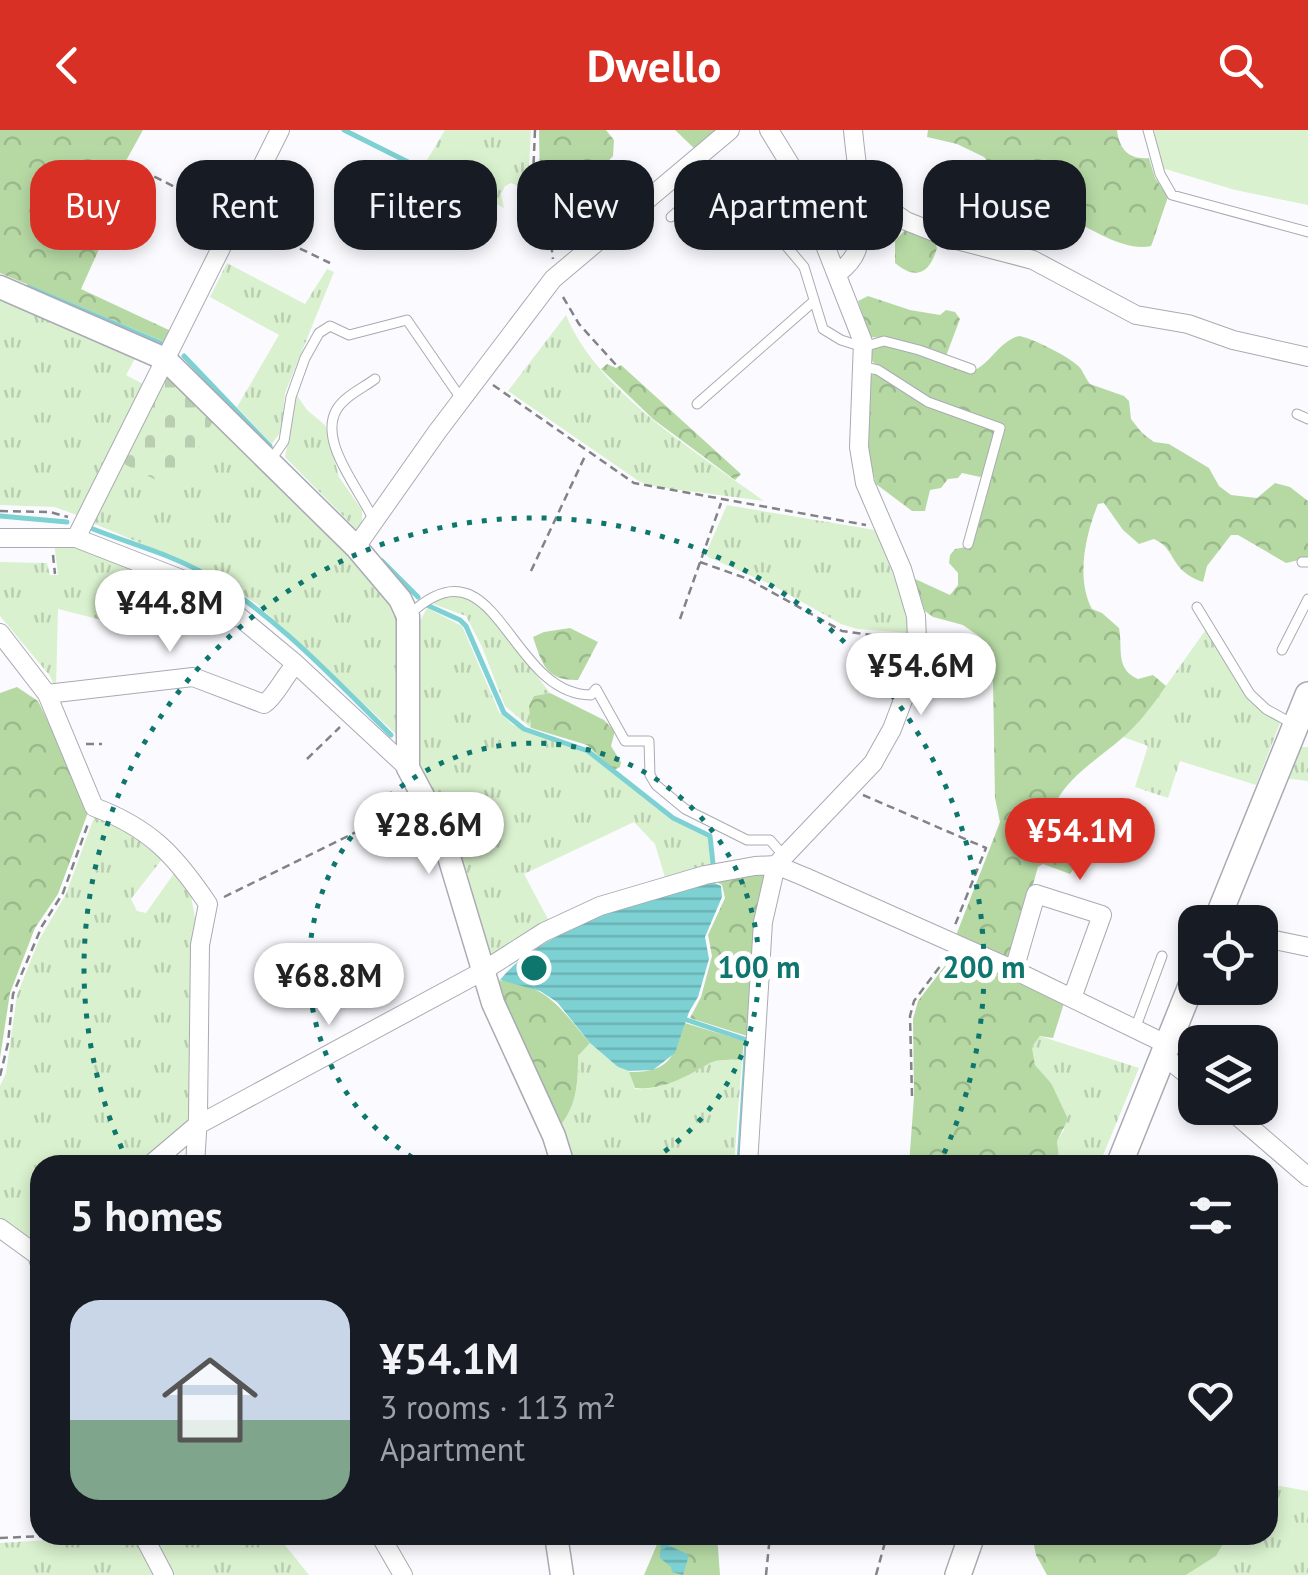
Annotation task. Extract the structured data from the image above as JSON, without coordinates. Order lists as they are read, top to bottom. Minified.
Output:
{"page":{"header":"Dwello","chip":["Buy","Rent","Filters","New","Apartment","House"],"price":["¥44.8M","¥54.6M","¥28.6M","¥54.1M","¥68.8M"],"heading":"5 homes","list":[{"name":"¥54.1M","note":"3 rooms · 113 m² · Apartment"}]},"rings":["100 m","200 m"]}
